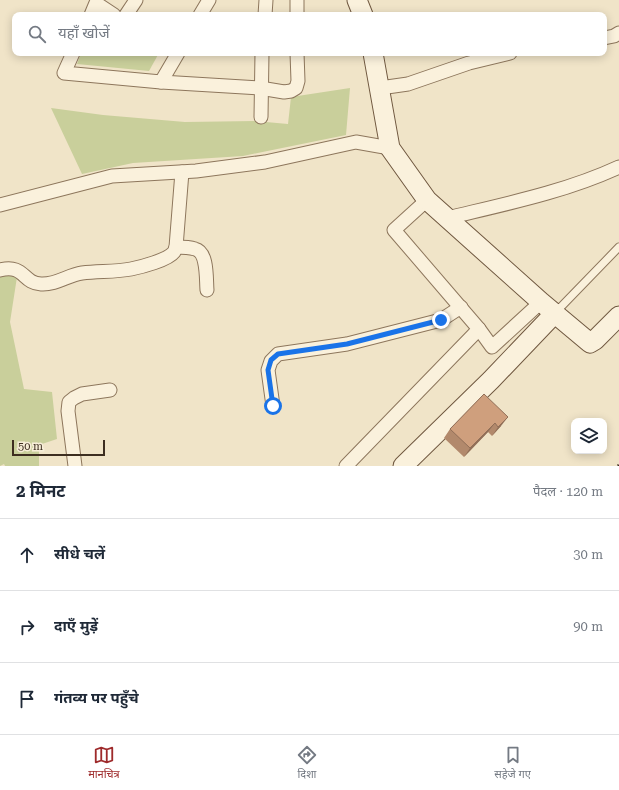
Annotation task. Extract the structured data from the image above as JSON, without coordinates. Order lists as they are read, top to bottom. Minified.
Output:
{"scale_bar":"50 m","page":{"search":"यहाँ खोजें","scale":"50 m","heading":["2 मिनट","पैदल · 120 m"],"list":[["सीधे चलें","30 m"],["दाएँ मुड़ें","90 m"],"गंतव्य पर पहुँचे"],"nav":["मानचित्र","दिशा","सहेजे गए"]}}
